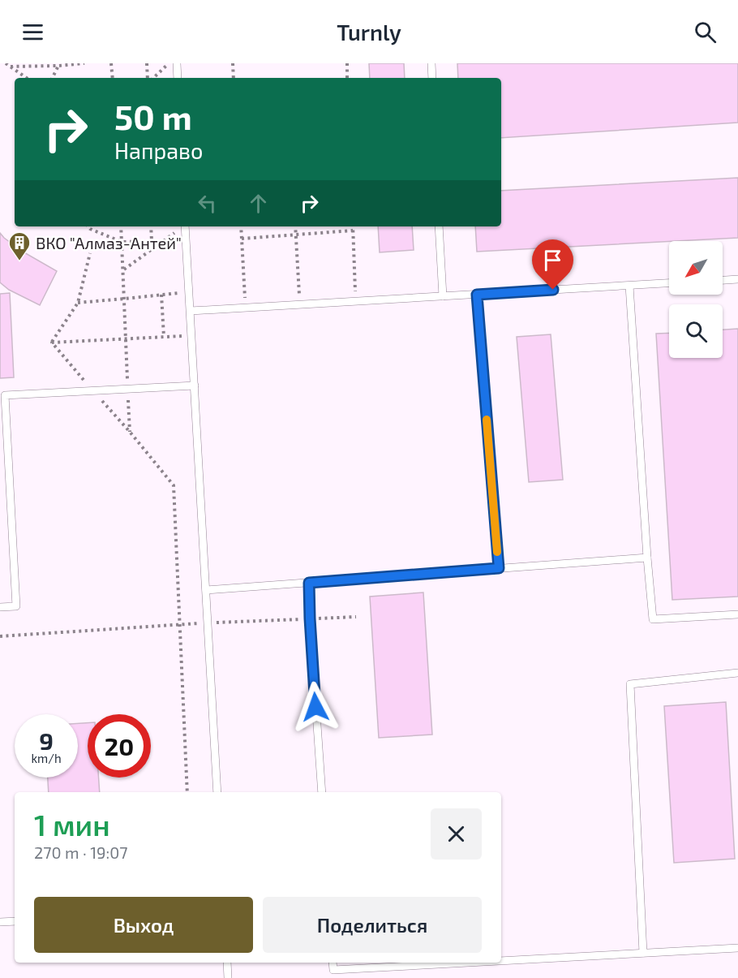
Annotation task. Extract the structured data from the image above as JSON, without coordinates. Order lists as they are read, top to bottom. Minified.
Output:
{"places":{"building":["ВКО \"Алмаз-Антей\""]},"north":"bottom left","page":{"header":"Turnly","turn":["50 m","Направо"],"speed":"9 km/h","limit":"20","heading":["1 мин","270 m · 19:07"],"buttons":["Выход","Поделиться"]}}
